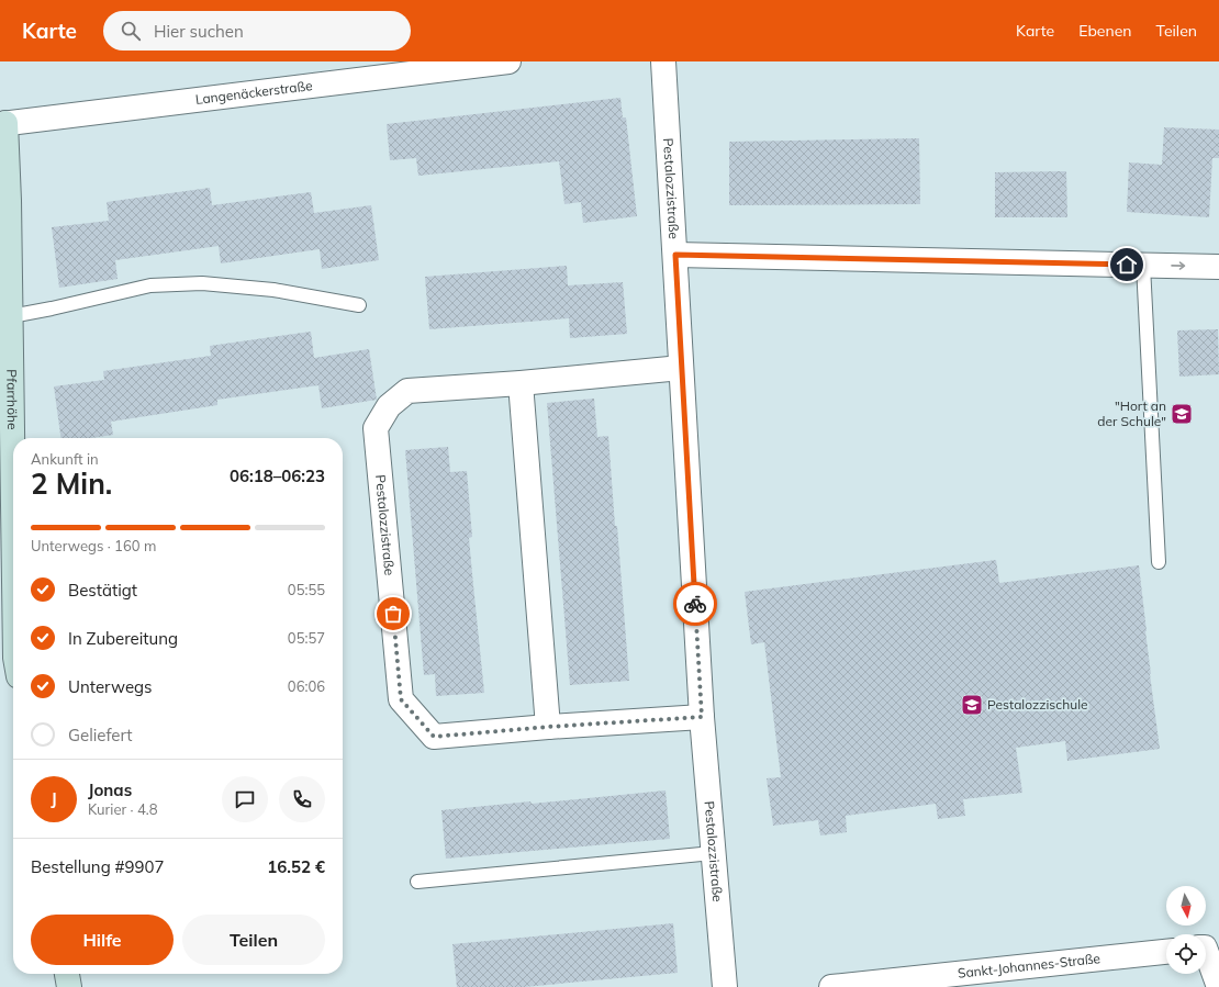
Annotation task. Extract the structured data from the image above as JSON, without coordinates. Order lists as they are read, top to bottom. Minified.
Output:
{"streets":{"street":["Langenäckerstraße","Pestalozzistraße","Pfarrhöhe","Sankt-Johannes-Straße"]},"crossings":[["Langenäckerstraße","Pfarrhöhe"]],"places":{"school or university":["\"Hort an der Schule\"","Pestalozzischule"]},"north":"bottom","page":{"header":"Karte","search":"Hier suchen","nav":["Karte","Ebenen","Teilen"],"heading":["2 Min.","Ankunft in","06:18–06:23"],"panel":["Jonas","Kurier · 4.8","Bestellung #9907","16.52 €"],"bar":"Unterwegs · 160 m","list":[["Bestätigt","05:55"],["In Zubereitung","05:57"],["Unterwegs","06:06"],"Geliefert"],"round":"J","buttons":["Hilfe","Teilen"]}}
